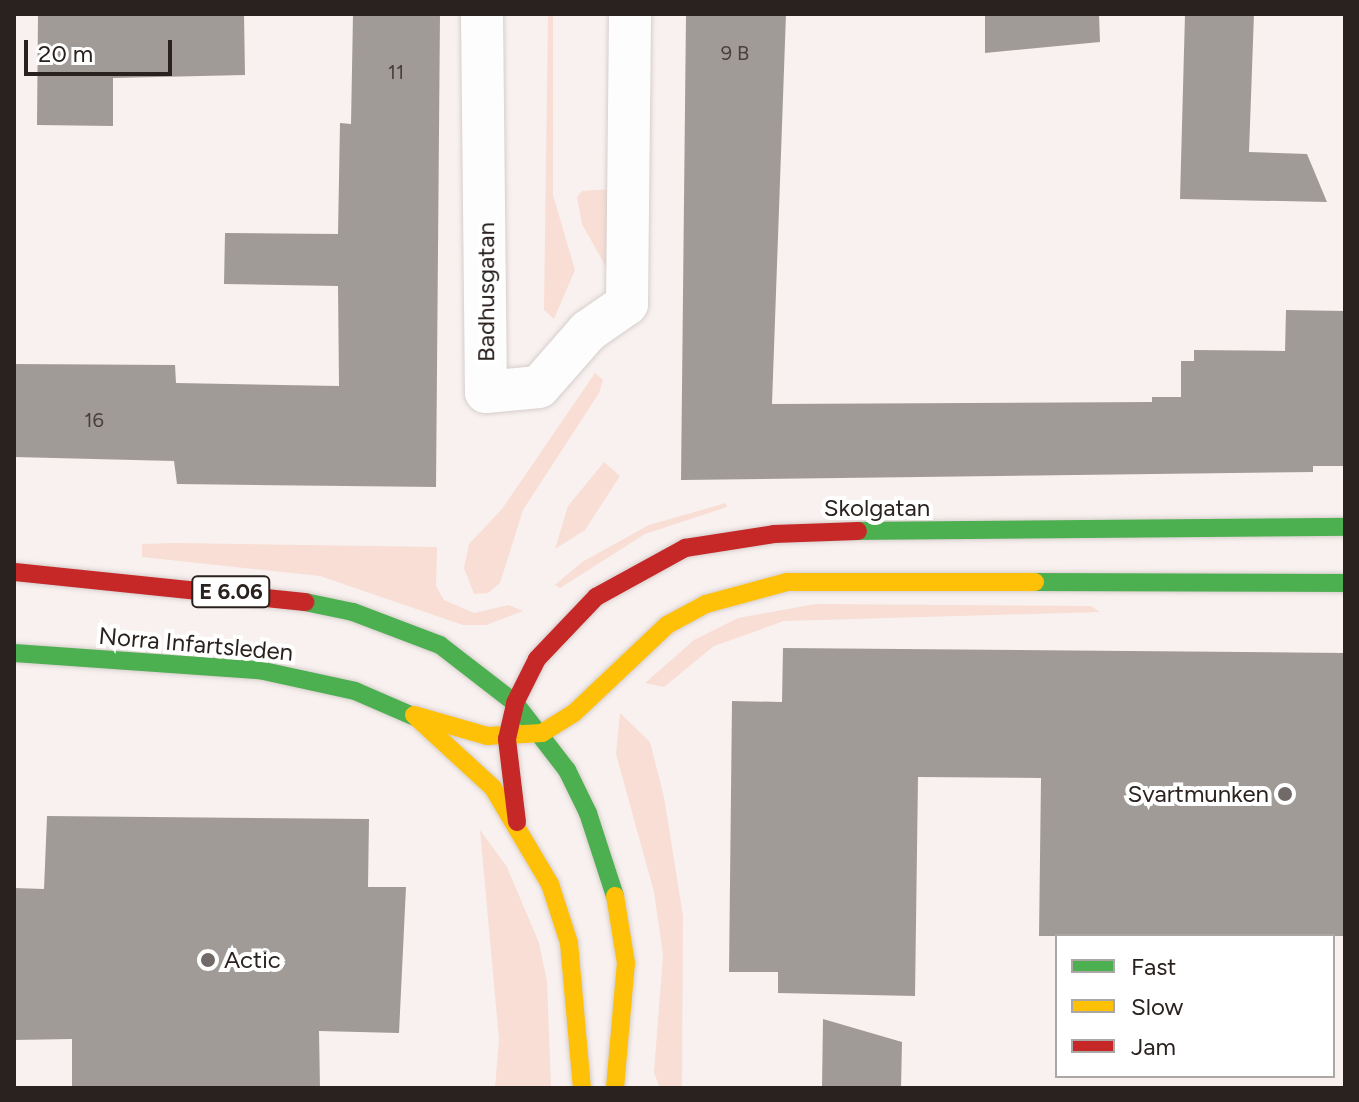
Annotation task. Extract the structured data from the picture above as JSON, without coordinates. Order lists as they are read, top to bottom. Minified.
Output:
{"streets":{"main road":["Skolgatan","E 6.06","Norra Infartsleden"],"street":["Badhusgatan"]},"crossings":[["Skolgatan","E 6.06"]],"places":["Svartmunken","Actic"],"house_numbers":["9 B","11","16"],"legend":["Fast","Slow","Jam"],"scale_bar":"20 m"}
